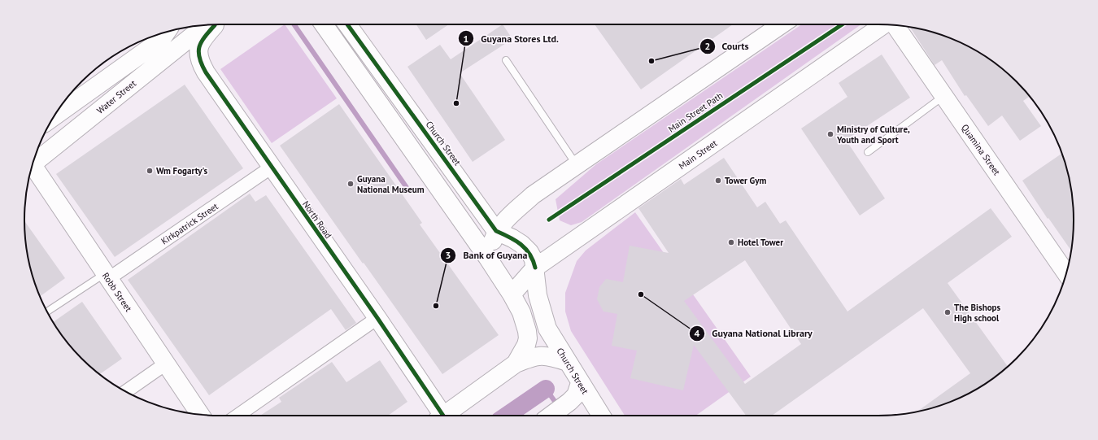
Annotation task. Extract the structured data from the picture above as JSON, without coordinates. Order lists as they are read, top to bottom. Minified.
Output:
{"streets":{"street":["Water Street","Church Street","Quamina Street","Main Street","North Road","Kirkpatrick Street","Robb Street"],"cycle path":["Main Street Path"]},"crossings":[["Church Street","Main Street"],["North Road","Kirkpatrick Street"],["Kirkpatrick Street","Robb Street"]],"places":["Courts","Guyana Stores Ltd.","Ministry of Culture, Youth and Sport","Wm Fogarty's","Tower Gym","Guyana National Museum","Hotel Tower","Guyana National Library","Bank of Guyana","The Bishops High school"]}
